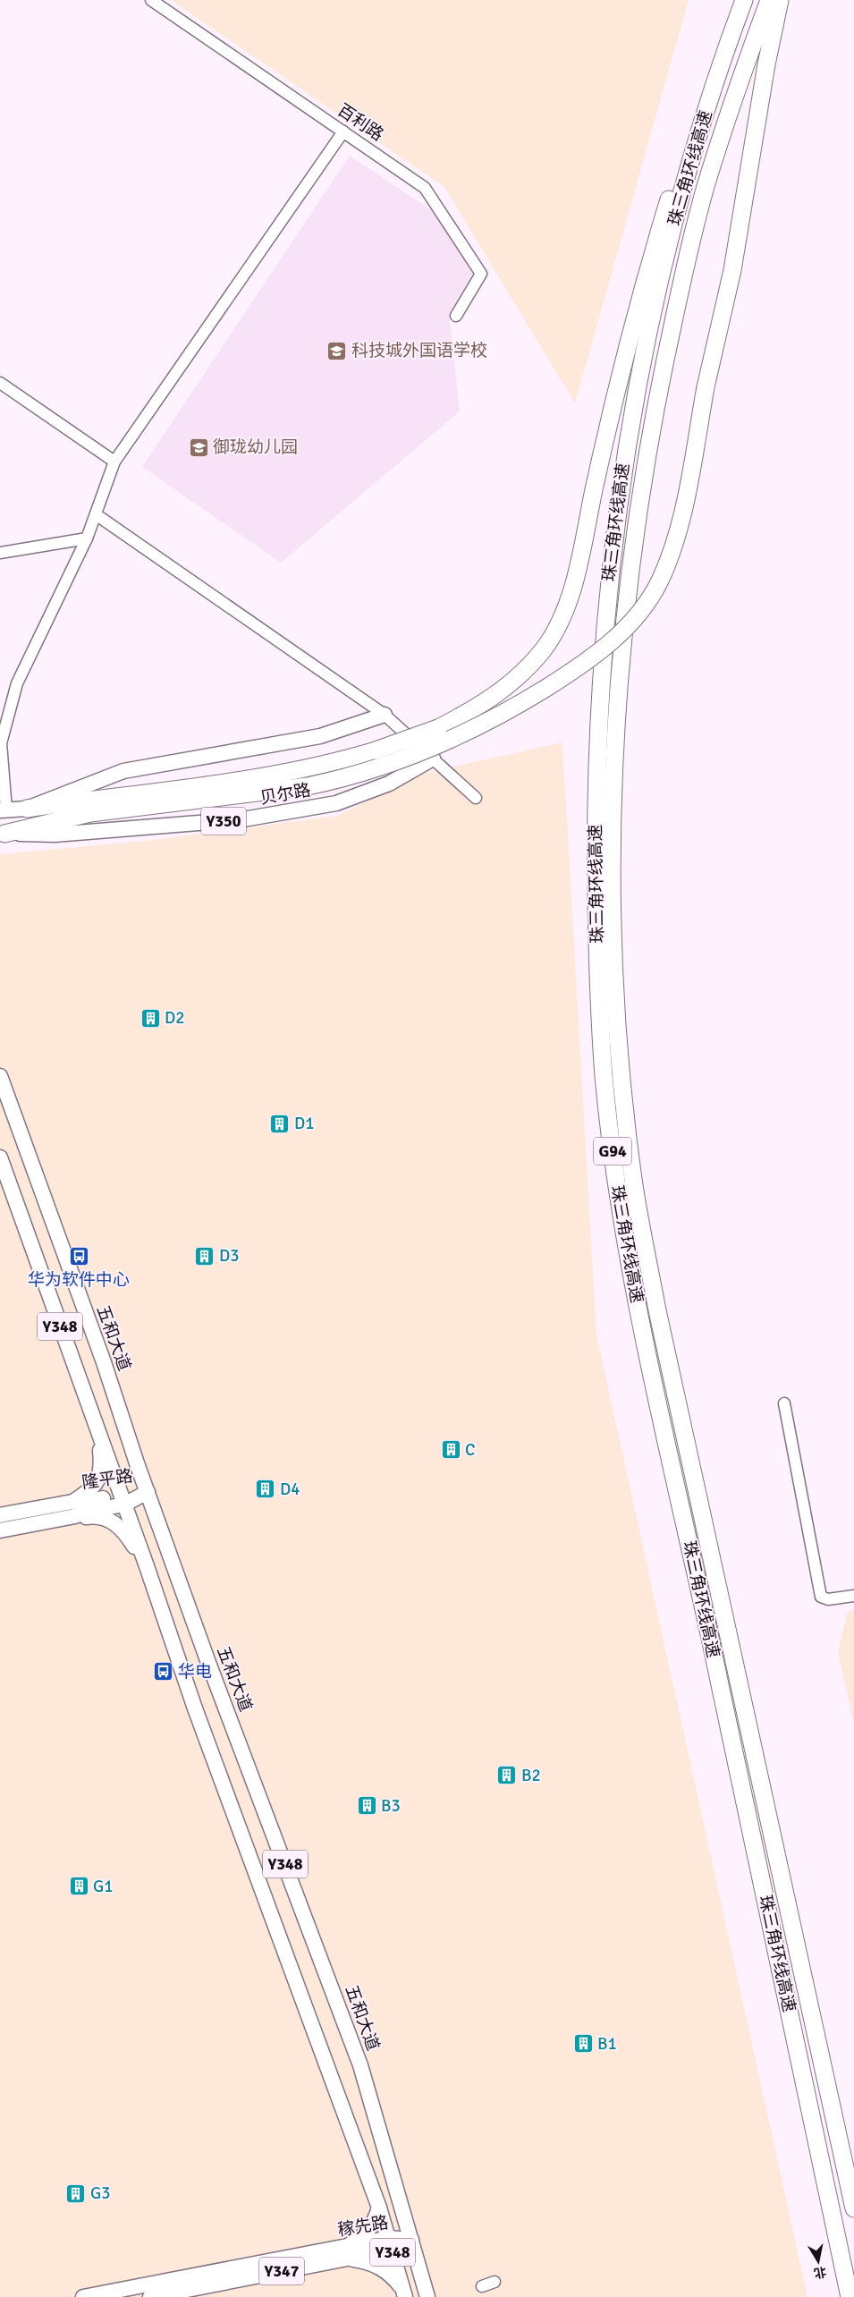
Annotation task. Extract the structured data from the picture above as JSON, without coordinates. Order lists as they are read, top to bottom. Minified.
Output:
{"streets":{"highway":["珠三角环线高速","G94"],"main road":["贝尔路","Y350","Y348","五和大道","隆平路","稼先路","Y347"],"street":["百利路"]},"crossings":[["Y348","隆平路"],["Y348","稼先路"],["五和大道","隆平路"],["五和大道","稼先路"]],"places":{"school or university":["科技城外国语学校","御珑幼儿园"],"building":["D2","D1","D3","C","D4","B2","B3","G1","B1","G3"],"bus stop":["华为软件中心","华电"]},"north":"bottom"}
